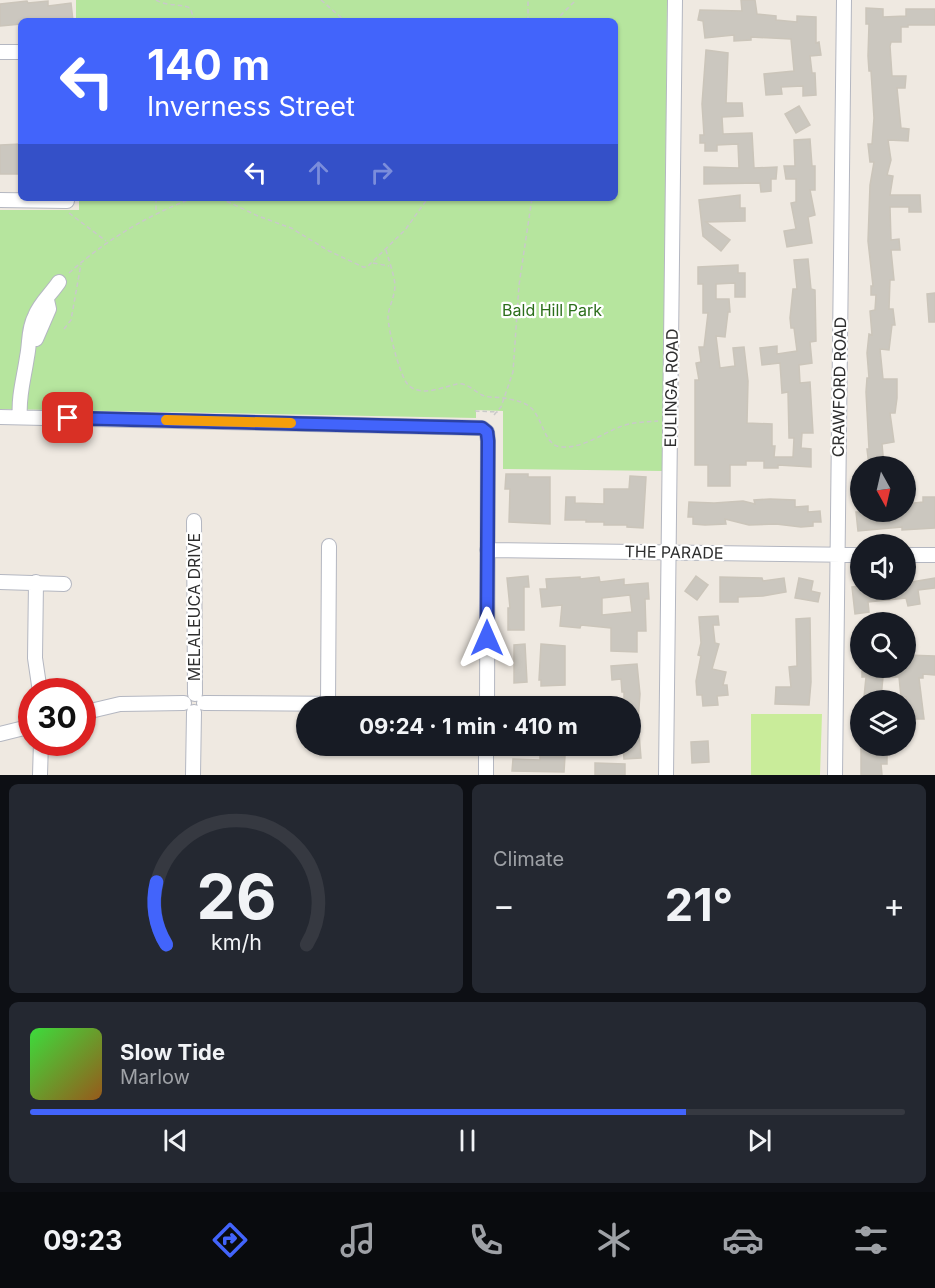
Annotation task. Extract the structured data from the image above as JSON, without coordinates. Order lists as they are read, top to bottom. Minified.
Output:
{"streets":{"street":["CRAWFORD ROAD","EULINGA ROAD","THE PARADE","MELALEUCA DRIVE"]},"crossings":[["CRAWFORD ROAD","THE PARADE"],["EULINGA ROAD","THE PARADE"]],"parks":["Bald Hill Park"],"north":"bottom","page":{"turn":["140 m","Inverness Street"],"limit":"30","trip":"09:24 · 1 min · 410 m","tile":"Climate","heat":["−","21°","+"],"song":["Slow Tide","Marlow"],"tabs":"09:23","gauge":["26","km/h"]}}
